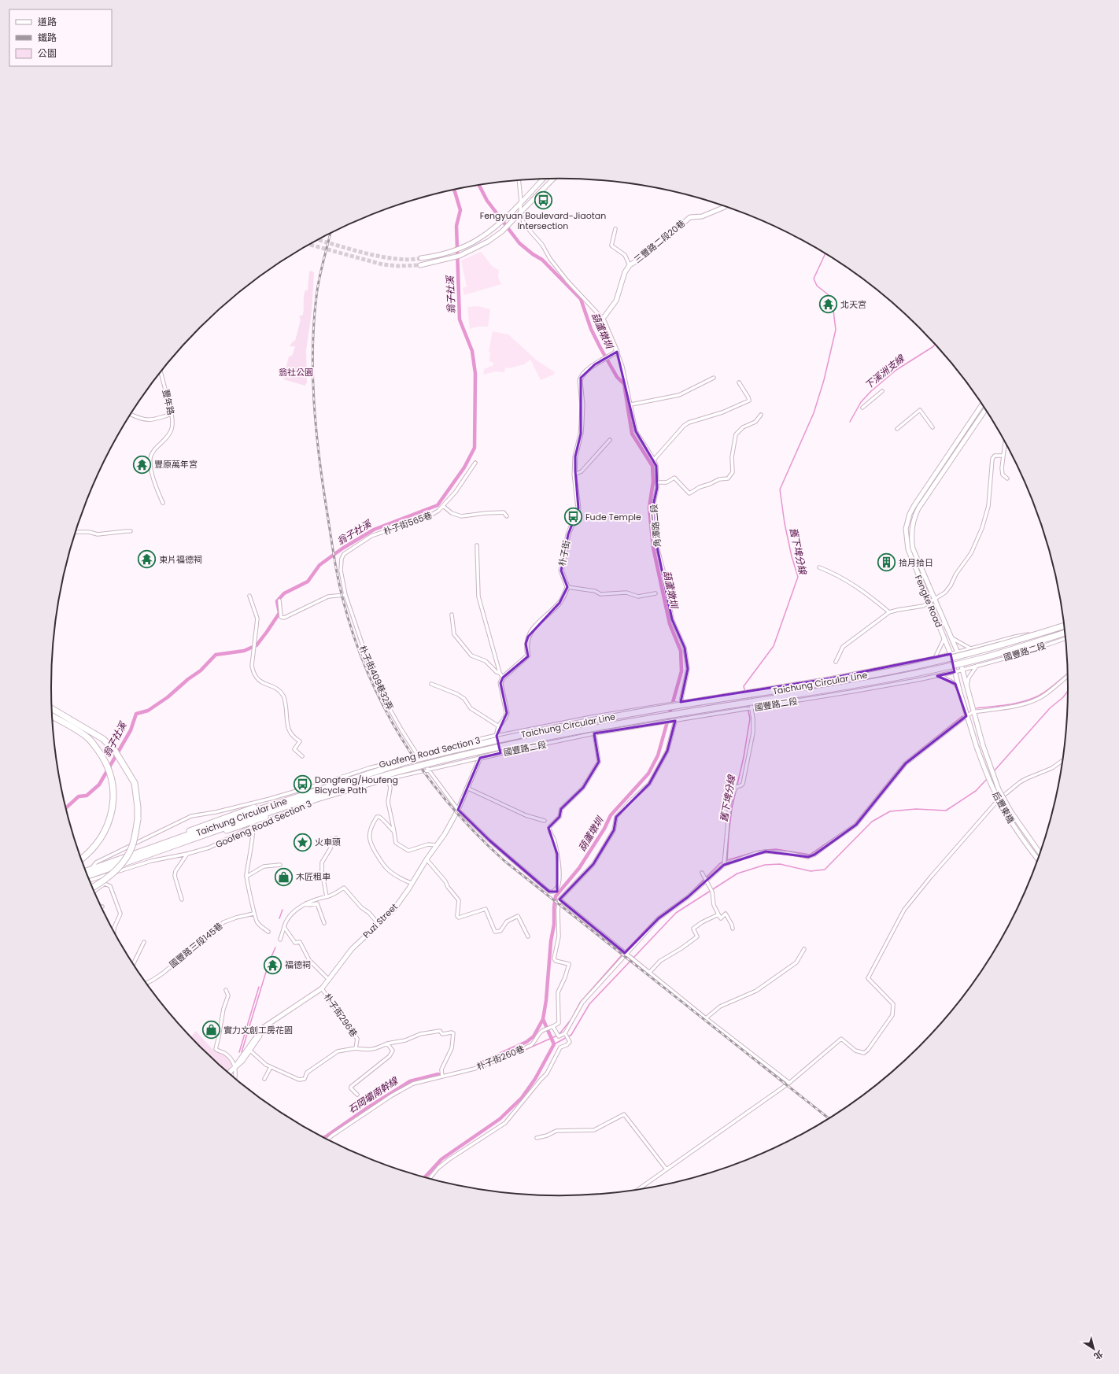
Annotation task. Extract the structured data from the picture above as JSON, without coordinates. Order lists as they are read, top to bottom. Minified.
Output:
{"streets":{"highway":["Taichung Circular Line"],"street":["三豐路二段20巷","豐年路","朴子街565巷","角潭路二段","朴子街","Fengke Road","國豐路二段","朴子街409巷32弄","Guofeng Road Section 3","后豐東橋","Goofeng Road Section 3","Puzi Street","國豐路三段145巷","朴子街296巷","朴子街260巷"]},"crossings":[["三豐路二段20巷","角潭路二段"],["朴子街565巷","朴子街409巷32弄"],["角潭路二段","朴子街"],["角潭路二段","國豐路二段"],["Fengke Road","國豐路二段"],["Fengke Road","后豐東橋"],["國豐路二段","朴子街409巷32弄"],["國豐路二段","Guofeng Road Section 3"],["國豐路二段","Goofeng Road Section 3"],["國豐路二段","Puzi Street"],["朴子街409巷32弄","Guofeng Road Section 3"],["朴子街409巷32弄","Goofeng Road Section 3"],["朴子街409巷32弄","Puzi Street"],["Goofeng Road Section 3","Puzi Street"],["Puzi Street","朴子街296巷"]],"water":["翁子社溪","葫蘆墩圳","下溪洲支線","舊下埤分線","石岡壩南幹線"],"parks":["翁社公園"],"places":{"bus stop":["Fengyuan Boulevard-Jiaotan Intersection","Fude Temple","Dongfeng/Houfeng Bicycle Path"],"temple":["北天宮","豐原萬年宮","東片福德祠","福德祠"],"building":["拾月拾日"],"place":["火車頭"],"shop":["木匠租車","實力文創工房花園"]},"legend":["道路","鐵路","公園"],"north":"bottom right"}
